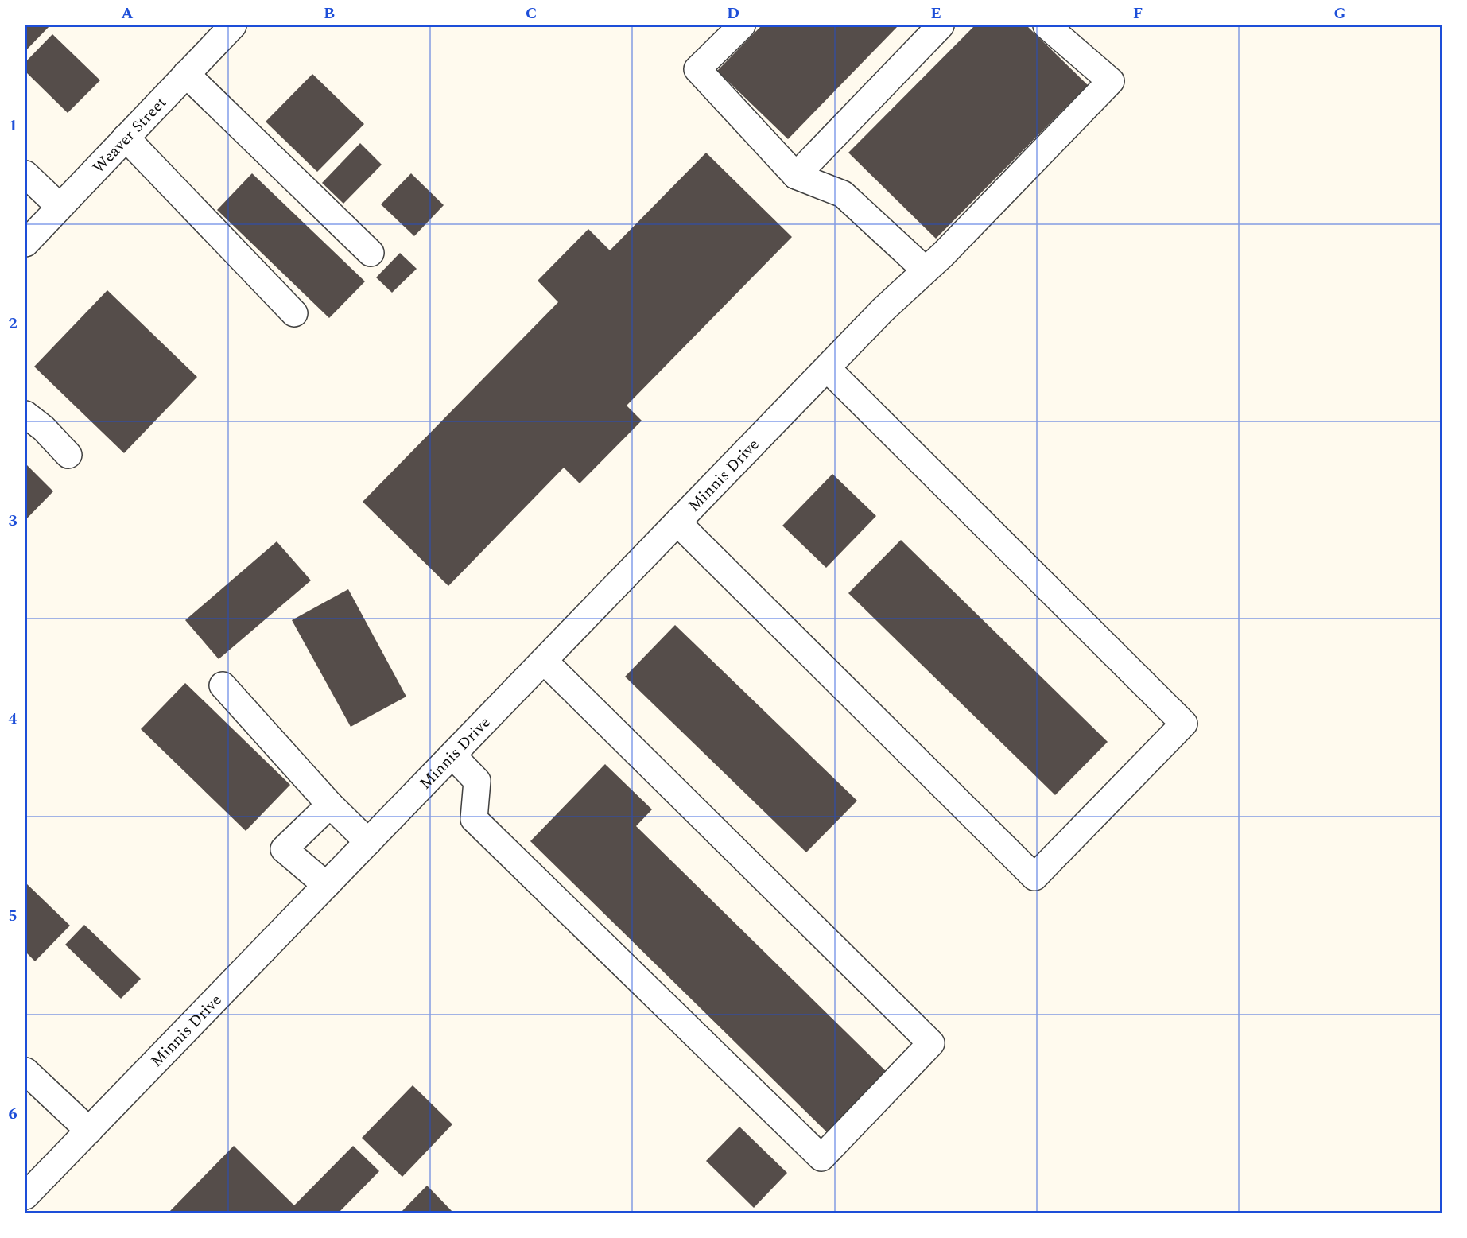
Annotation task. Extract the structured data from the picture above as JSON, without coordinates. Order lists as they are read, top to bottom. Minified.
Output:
{"streets":{"street":["Weaver Street","Minnis Drive"]},"grid":{"columns":["A","B","C","D","E","F","G"],"rows":["1","2","3","4","5","6"]}}
